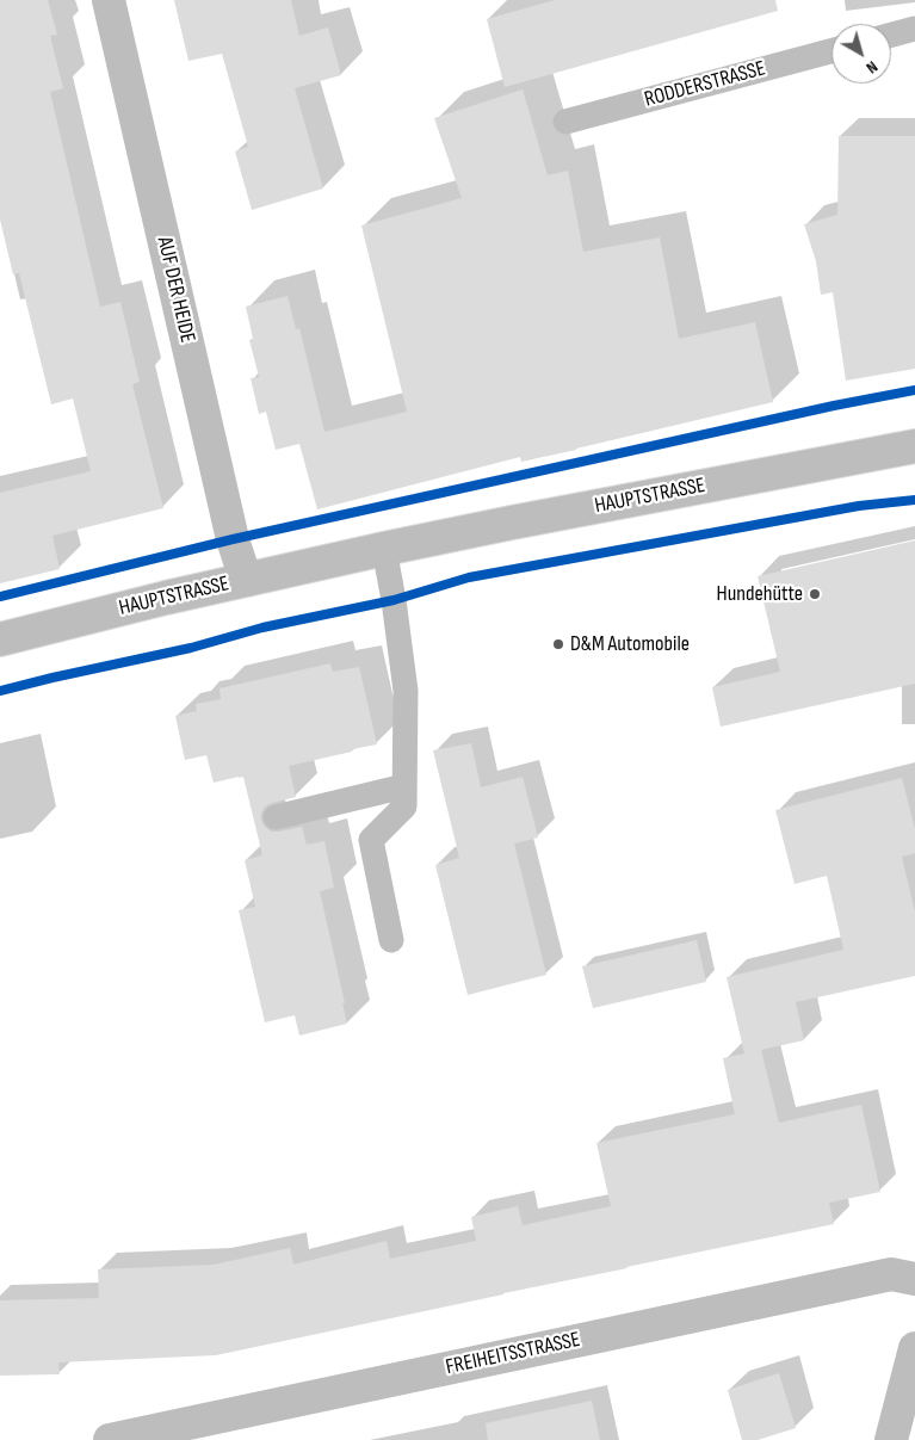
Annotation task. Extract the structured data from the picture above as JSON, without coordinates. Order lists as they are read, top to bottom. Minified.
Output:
{"streets":{"street":["AUF DER HEIDE","HAUPTSTRASSE","FREIHEITSSTRASSE"],"lane":["RODDERSTRASSE"]},"crossings":[["AUF DER HEIDE","HAUPTSTRASSE"]],"places":["Hundehütte","D&M Automobile"],"north":"bottom right"}
